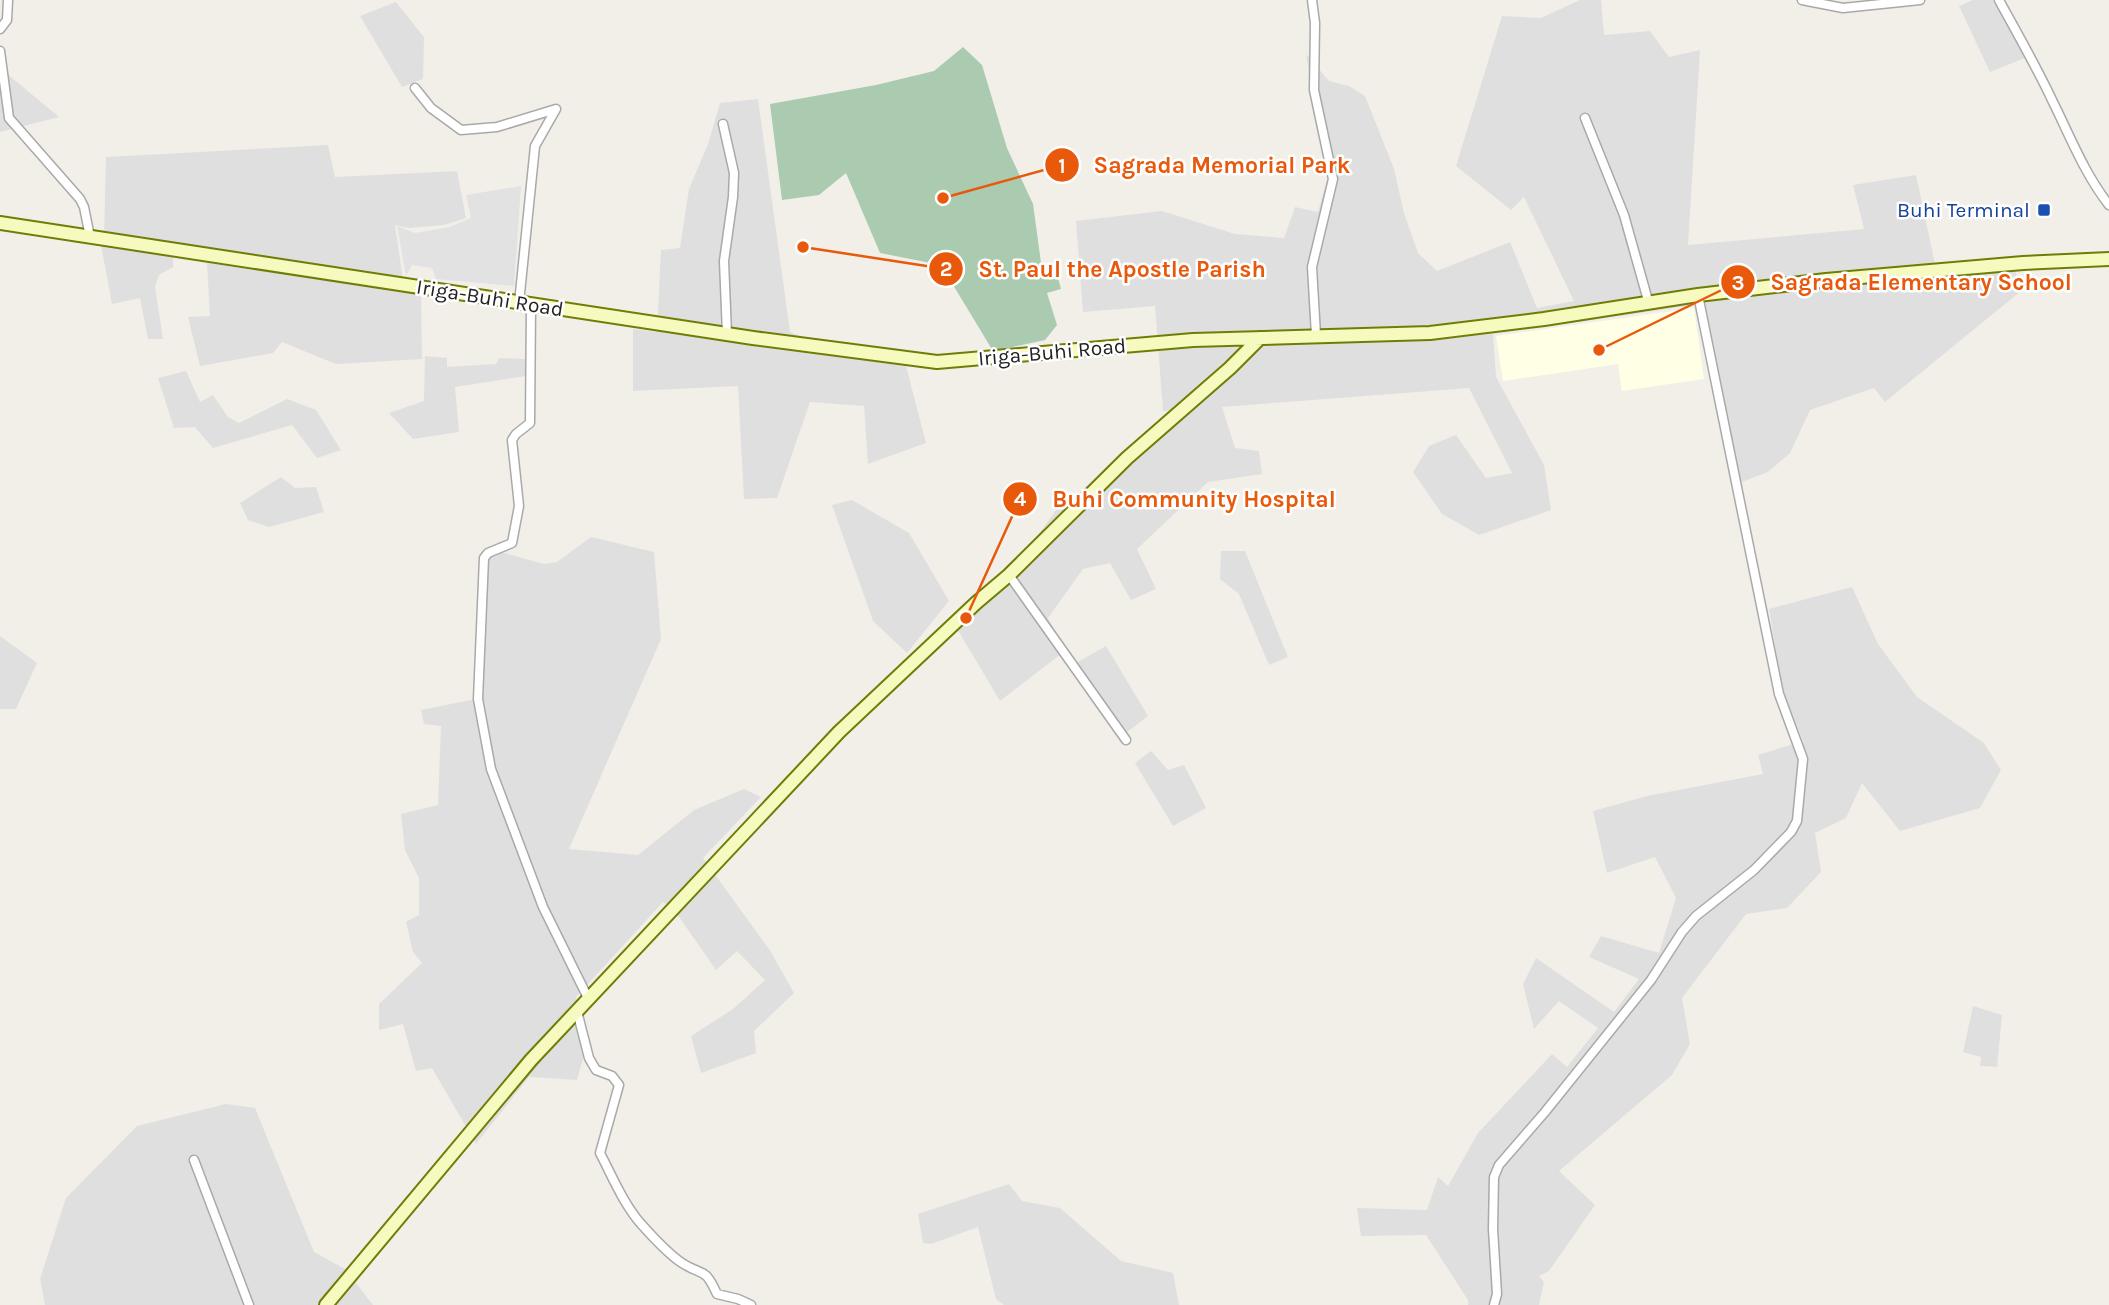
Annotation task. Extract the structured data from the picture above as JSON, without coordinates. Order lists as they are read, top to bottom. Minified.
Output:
{"streets":{"main road":["Iriga-Buhi Road"]},"places":{"other":["Sagrada Memorial Park","St. Paul the Apostle Parish","Sagrada Elementary School","Buhi Community Hospital"],"transit":["Buhi Terminal"]}}
